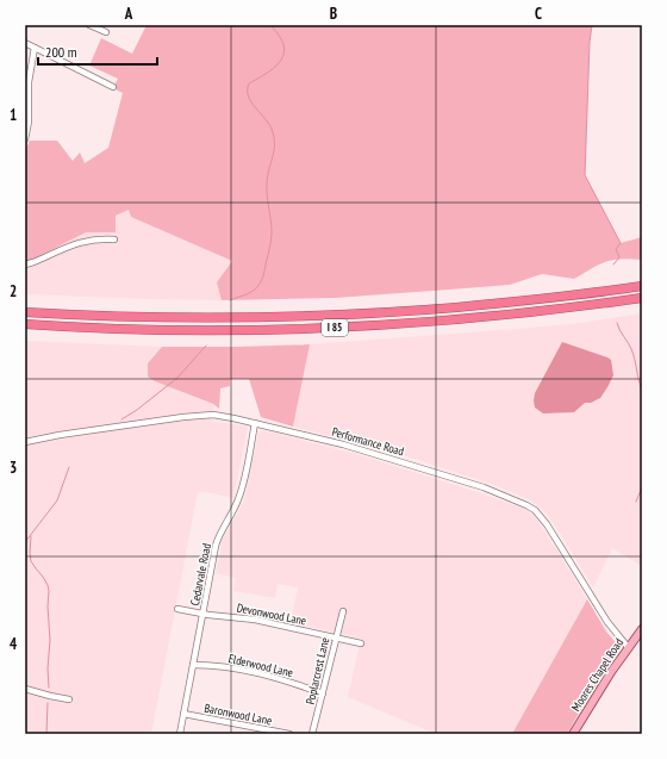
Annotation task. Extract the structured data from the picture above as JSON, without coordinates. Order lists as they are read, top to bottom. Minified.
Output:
{"streets":{"highway":["I 85"],"main road":["Moores Chapel Road"],"street":["Performance Road","Cedarvale Road","Devonwood Lane","Elderwood Lane","Poplarcrest Lane","Baronwood Lane"]},"crossings":[["Performance Road","Cedarvale Road"],["Performance Road","Moores Chapel Road"],["Cedarvale Road","Devonwood Lane"],["Cedarvale Road","Elderwood Lane"],["Cedarvale Road","Baronwood Lane"],["Devonwood Lane","Poplarcrest Lane"],["Elderwood Lane","Poplarcrest Lane"]],"scale_bar":"200 m","grid":{"columns":["A","B","C"],"rows":["1","2","3","4"]}}
